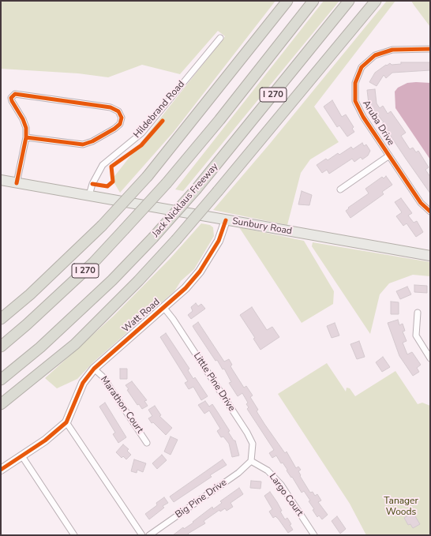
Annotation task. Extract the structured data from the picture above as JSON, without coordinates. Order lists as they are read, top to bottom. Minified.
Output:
{"streets":{"highway":["I 270","Jack Nicklaus Freeway"],"main road":["Sunbury Road"],"street":["Hildebrand Road","Aruba Drive","Watt Road","Little Pine Drive","Marathon Court","Largo Court","Big Pine Drive"]},"crossings":[["Hildebrand Road","Sunbury Road"],["Sunbury Road","Watt Road"],["Watt Road","Little Pine Drive"],["Watt Road","Marathon Court"],["Little Pine Drive","Largo Court"],["Little Pine Drive","Big Pine Drive"],["Largo Court","Big Pine Drive"]],"parks":["Tanager Woods"]}
